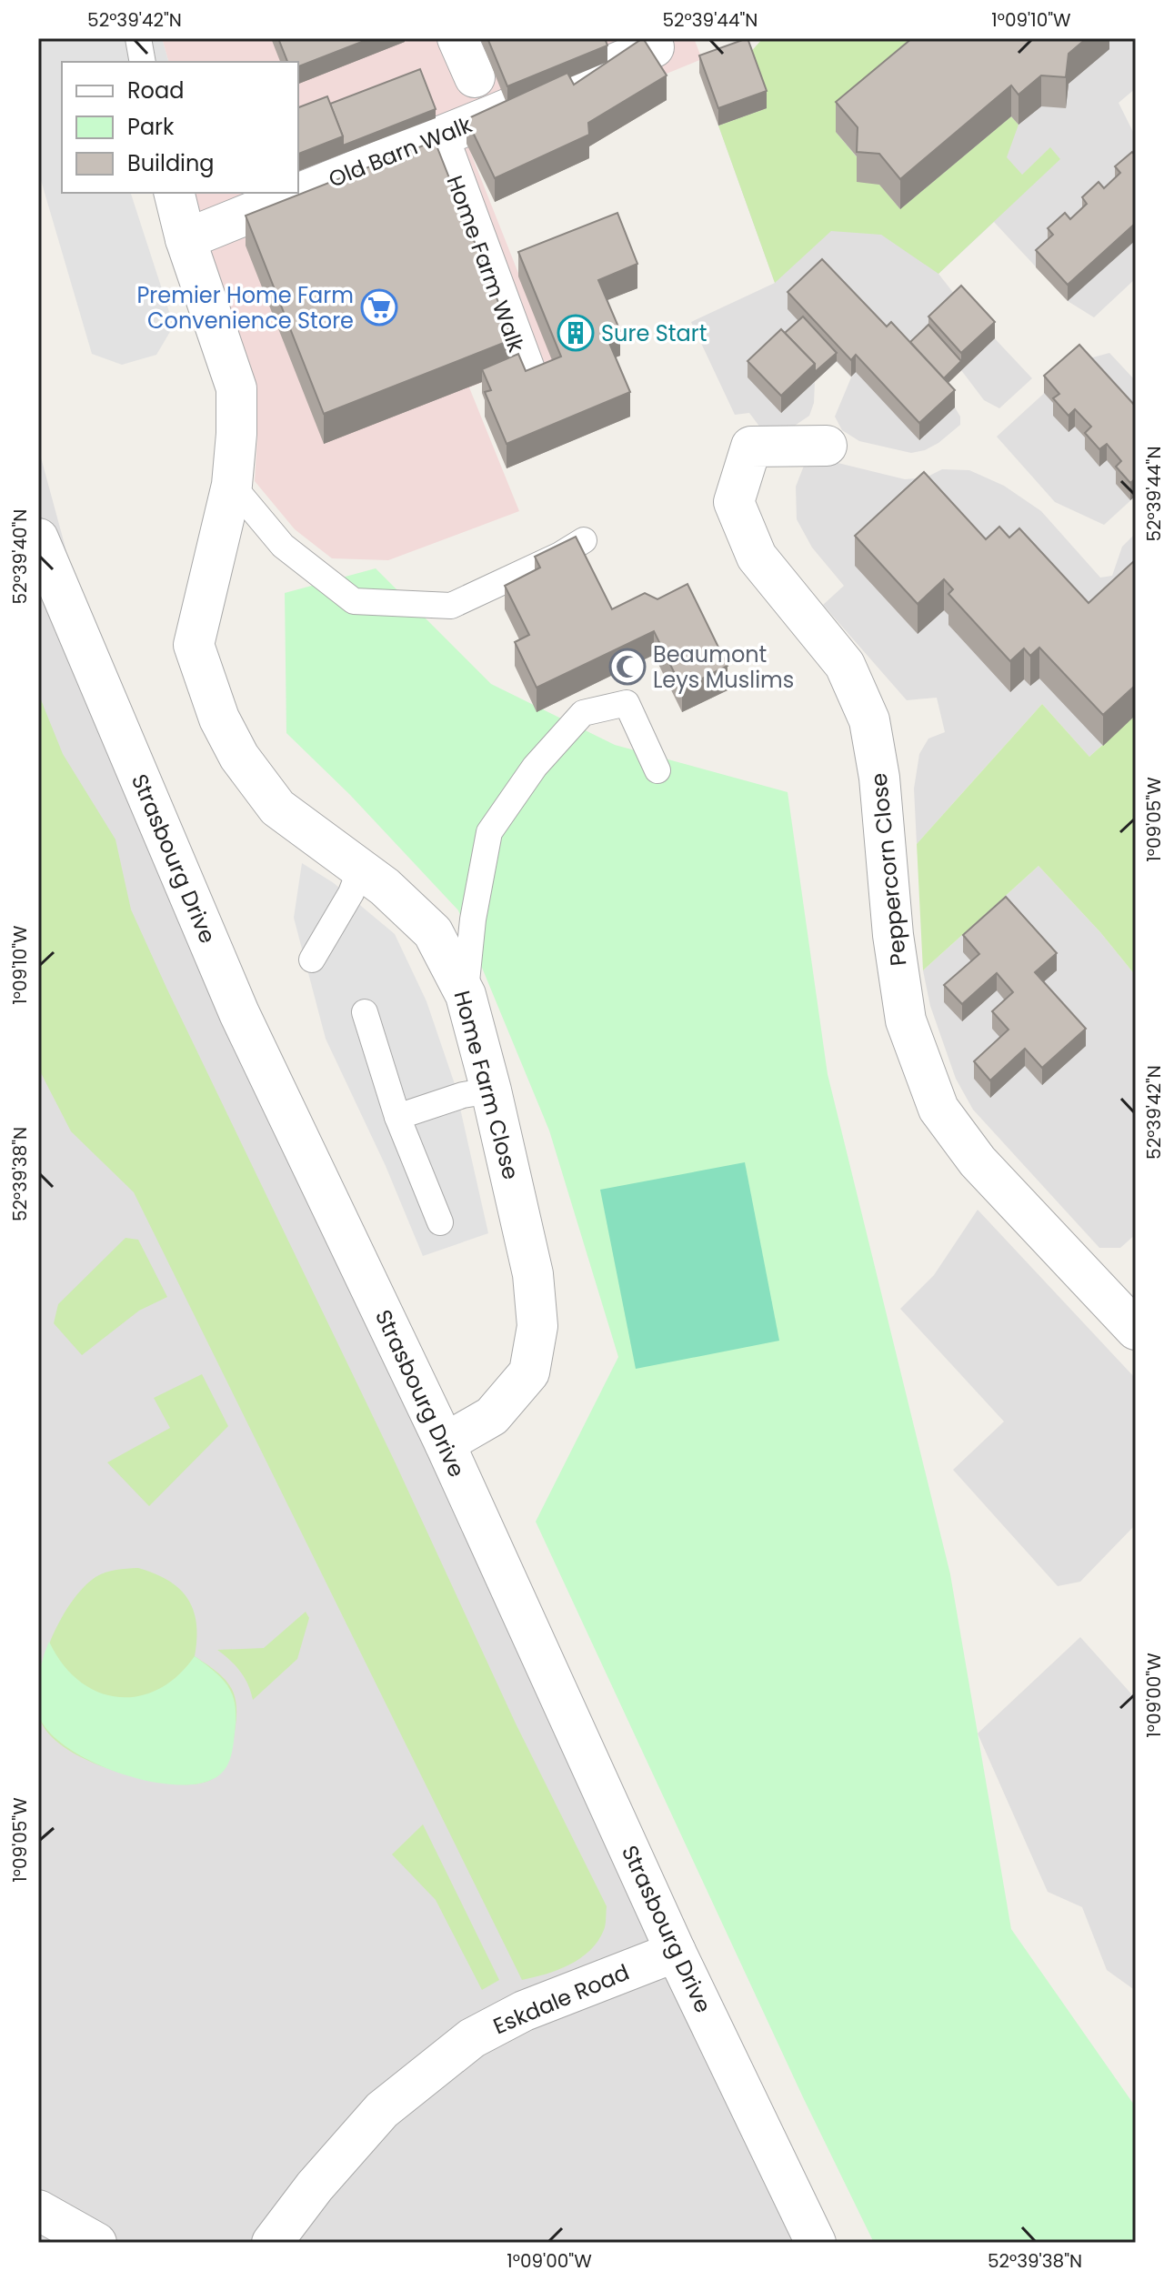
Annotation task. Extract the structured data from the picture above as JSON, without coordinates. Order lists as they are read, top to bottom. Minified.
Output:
{"streets":{"street":["Old Barn Walk","Home Farm Walk","Strasbourg Drive","Peppercorn Close","Home Farm Close","Eskdale Road"]},"crossings":[["Old Barn Walk","Home Farm Walk"],["Old Barn Walk","Home Farm Close"],["Strasbourg Drive","Home Farm Close"],["Strasbourg Drive","Eskdale Road"]],"places":{"supermarket":["Premier Home Farm Convenience Store"],"building":["Sure Start"],"mosque":["Beaumont Leys Muslims"]},"legend":["Road","Park","Building"],"coordinates":["52°39'42\"N","52°39'44\"N","1°09'10\"W","52°39'40\"N","1°09'05\"W","52°39'38\"N","1°09'00\"W"]}
